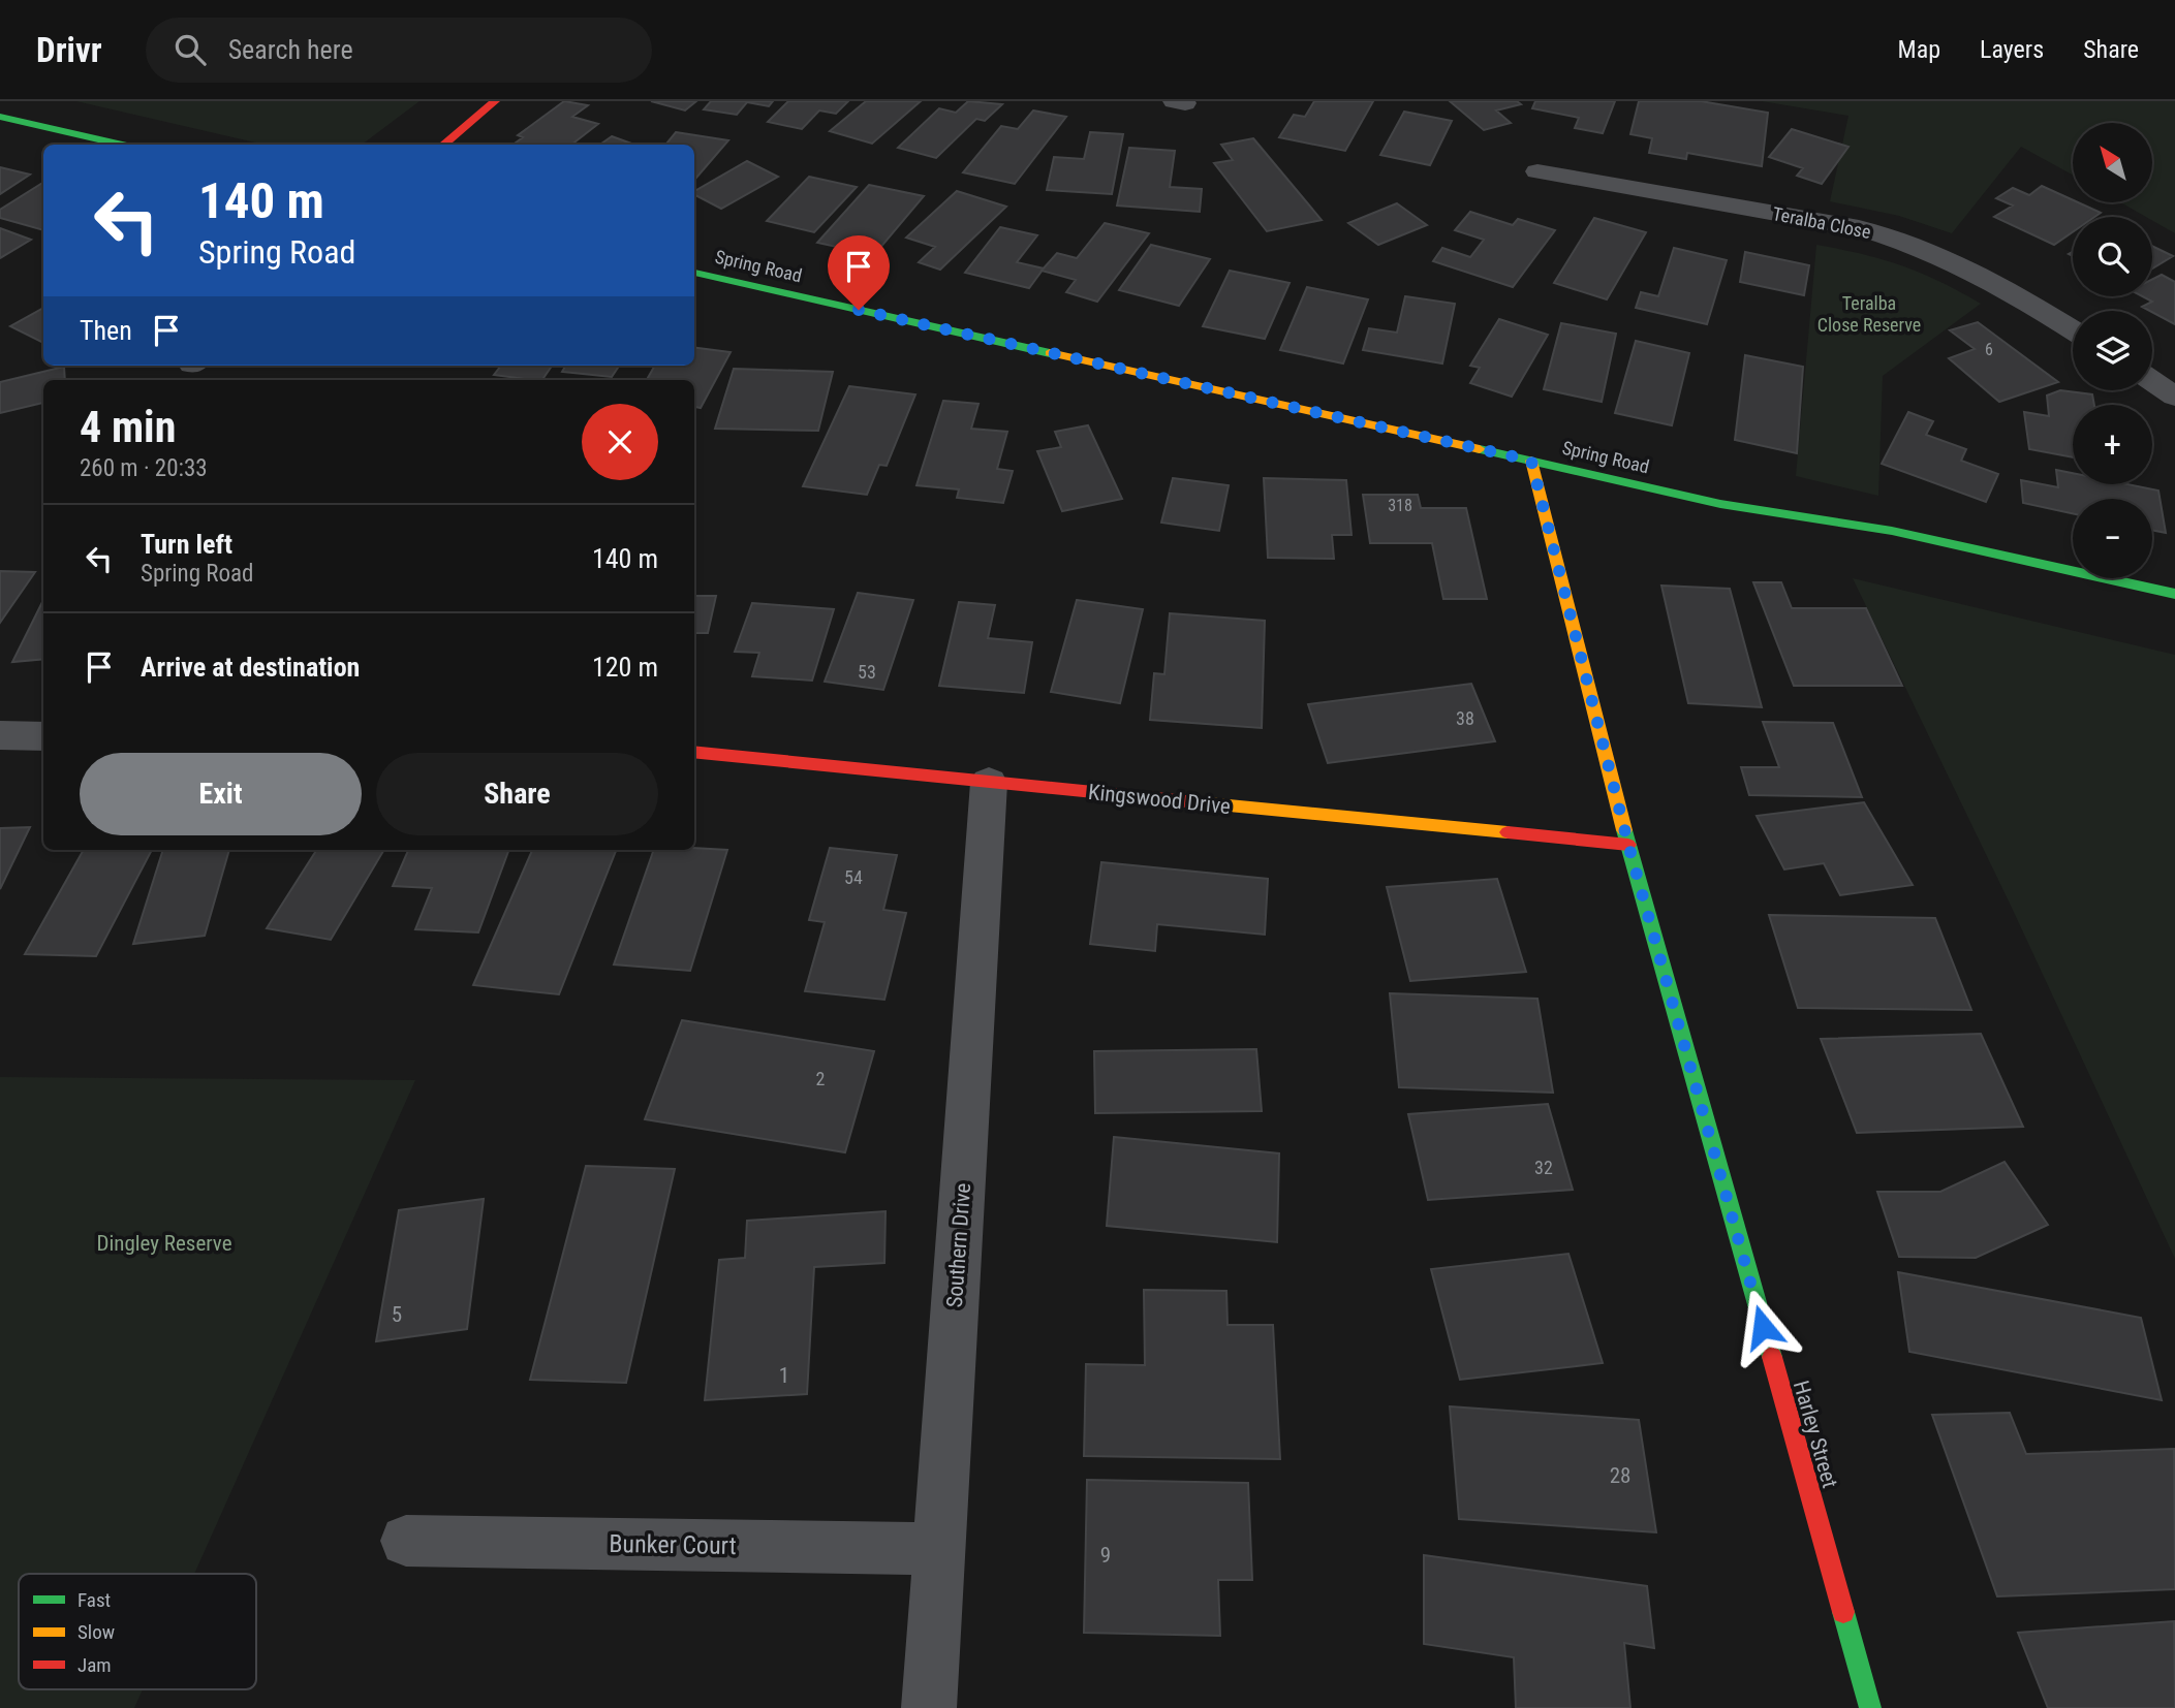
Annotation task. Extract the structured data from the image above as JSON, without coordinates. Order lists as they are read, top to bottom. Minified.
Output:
{"streets":{"street":["Teralba Close","Spring Road","Kingswood Drive","Southern Drive","Harley Street","Bunker Court"]},"crossings":[["Spring Road","Harley Street"],["Kingswood Drive","Southern Drive"],["Kingswood Drive","Harley Street"],["Southern Drive","Bunker Court"]],"parks":["Teralba Close Reserve","Dingley Reserve"],"house_numbers":["6","318","53","38","54","2","32","5","1","28","9"],"legend":["Fast","Slow","Jam"],"north":"top left","page":{"header":"Drivr","search":"Search here","nav":["Map","Layers","Share"],"map_buttons":["+","−"],"turn":["140 m","Spring Road"],"then":"Then","heading":["4 min","260 m · 20:33"],"list":[{"name":"Turn left","note":"Spring Road","value":"140 m"},{"name":"Arrive at destination","value":"120 m"}],"buttons":["Exit","Share"]}}
